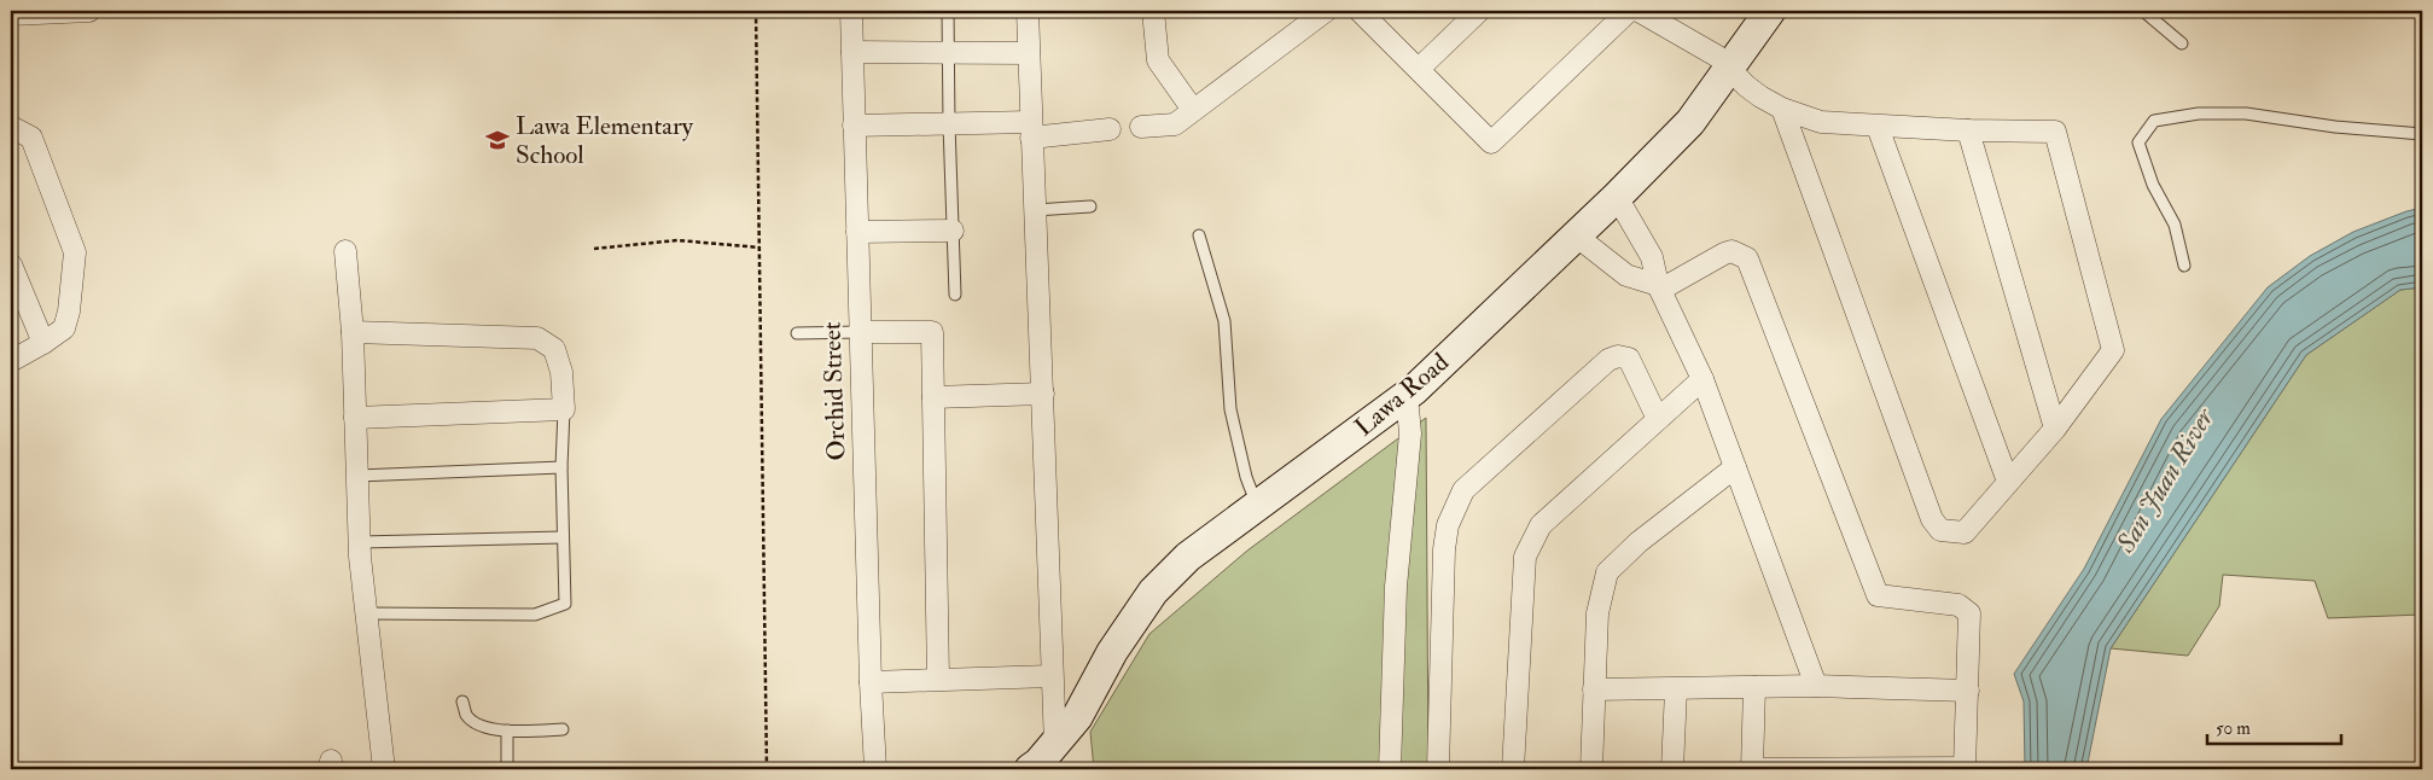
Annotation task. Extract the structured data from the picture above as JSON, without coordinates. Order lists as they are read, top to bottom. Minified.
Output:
{"streets":{"main road":["Lawa Road"],"street":["Orchid Street"]},"water":["San Juan River"],"places":{"school or university":["Lawa Elementary School"]},"scale_bar":"50 m"}
